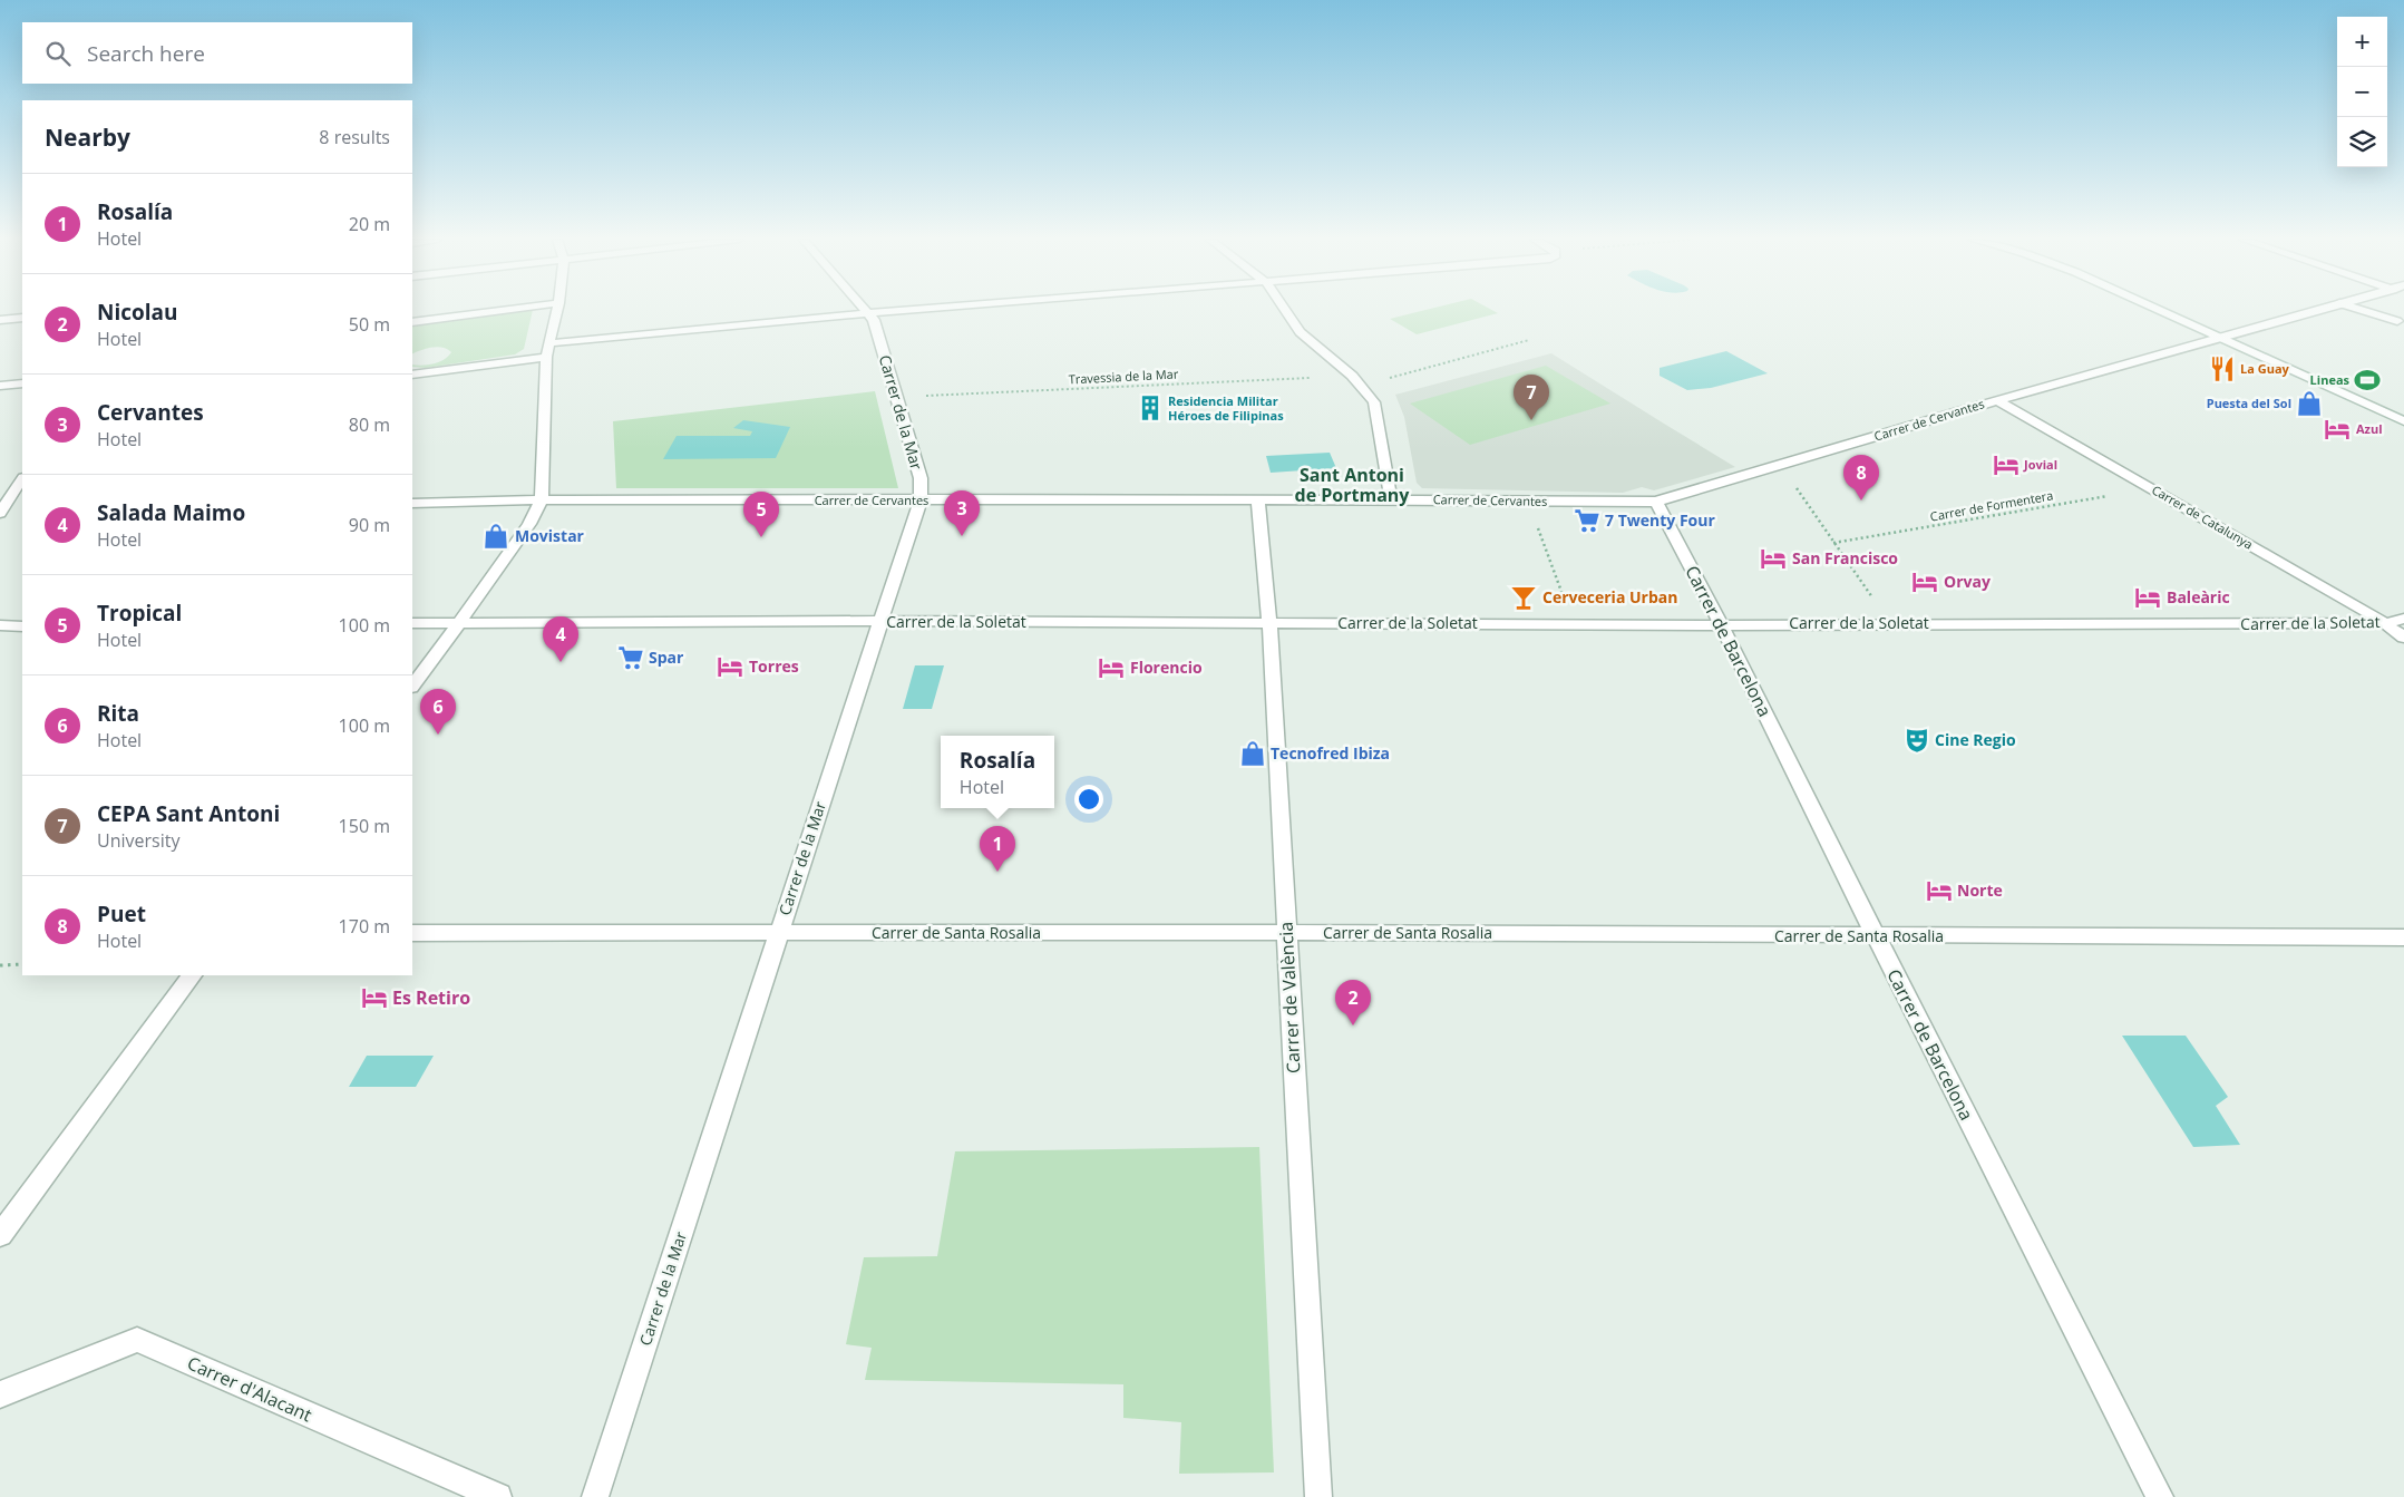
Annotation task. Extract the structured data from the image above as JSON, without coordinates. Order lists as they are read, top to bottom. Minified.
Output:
{"streets":{"street":["Carrer de la Mar","Carrer de Cervantes","Carrer de Catalunya","Carrer de la Soletat","Carrer de Barcelona","Carrer de Santa Rosalia","Carrer de València","Carrer d'Alacant"],"path":["Travessia de la Mar","Carrer de Formentera"]},"crossings":[["Travessia de la Mar","Carrer de la Mar"],["Carrer de la Mar","Carrer de Cervantes"],["Carrer de la Mar","Carrer de la Soletat"],["Carrer de la Mar","Carrer de Santa Rosalia"],["Carrer de Cervantes","Carrer de Catalunya"],["Carrer de Cervantes","Carrer de Barcelona"],["Carrer de Cervantes","Carrer de València"],["Carrer de Formentera","Carrer de Catalunya"],["Carrer de Catalunya","Carrer de la Soletat"],["Carrer de la Soletat","Carrer de Barcelona"],["Carrer de la Soletat","Carrer de València"],["Carrer de Barcelona","Carrer de Santa Rosalia"],["Carrer de Santa Rosalia","Carrer de València"]],"districts":["Sant Antoni de Portmany"],"places":{"restaurant":["La Guay"],"sports":["Lineas"],"shop":["Puesta del Sol","Movistar","Tecnofred Ibiza"],"building":["Residencia Militar Héroes de Filipinas"],"hotel":["Azul","Jovial","San Francisco","Orvay","Baleàric","Torres","Florencio","Norte","Es Retiro"],"supermarket":["7 Twenty Four","Spar"],"bar":["Cerveceria Urban"],"theatre":["Cine Regio"]},"page":{"map_buttons":["+","−"],"search":"Search here","heading":["Nearby","8 results"],"list":[{"mark":"1","name":"Rosalía","note":"Hotel","value":"20 m"},{"mark":"2","name":"Nicolau","note":"Hotel","value":"50 m"},{"mark":"3","name":"Cervantes","note":"Hotel","value":"80 m"},{"mark":"4","name":"Salada Maimo","note":"Hotel","value":"90 m"},{"mark":"5","name":"Tropical","note":"Hotel","value":"100 m"},{"mark":"6","name":"Rita","note":"Hotel","value":"100 m"},{"mark":"7","name":"CEPA Sant Antoni","note":"University","value":"150 m"},{"mark":"8","name":"Puet","note":"Hotel","value":"170 m"}],"pins":["7","8","3","5","4","6","1","2"],"popup":["Rosalía","Hotel"]}}
